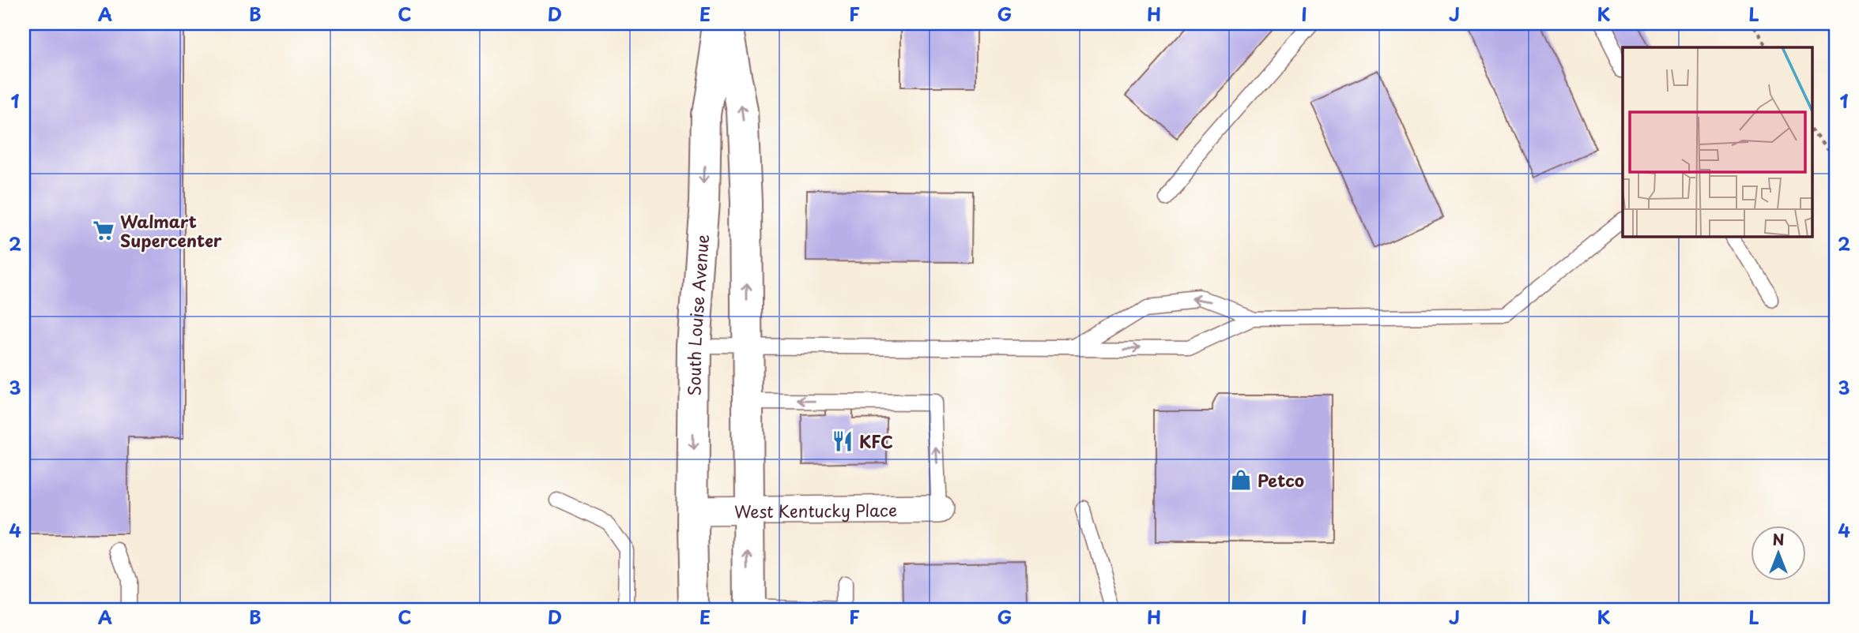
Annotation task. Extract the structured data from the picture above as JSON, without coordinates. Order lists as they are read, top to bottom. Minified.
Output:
{"streets":{"main road":["South Louise Avenue"],"street":["West Kentucky Place"]},"crossings":[["South Louise Avenue","West Kentucky Place"]],"places":{"supermarket":["Walmart Supercenter"],"restaurant":["KFC"],"shop":["Petco"]},"north":"top","grid":{"columns":["A","B","C","D","E","F","G","H","I","J","K","L"],"rows":["1","2","3","4"]}}
